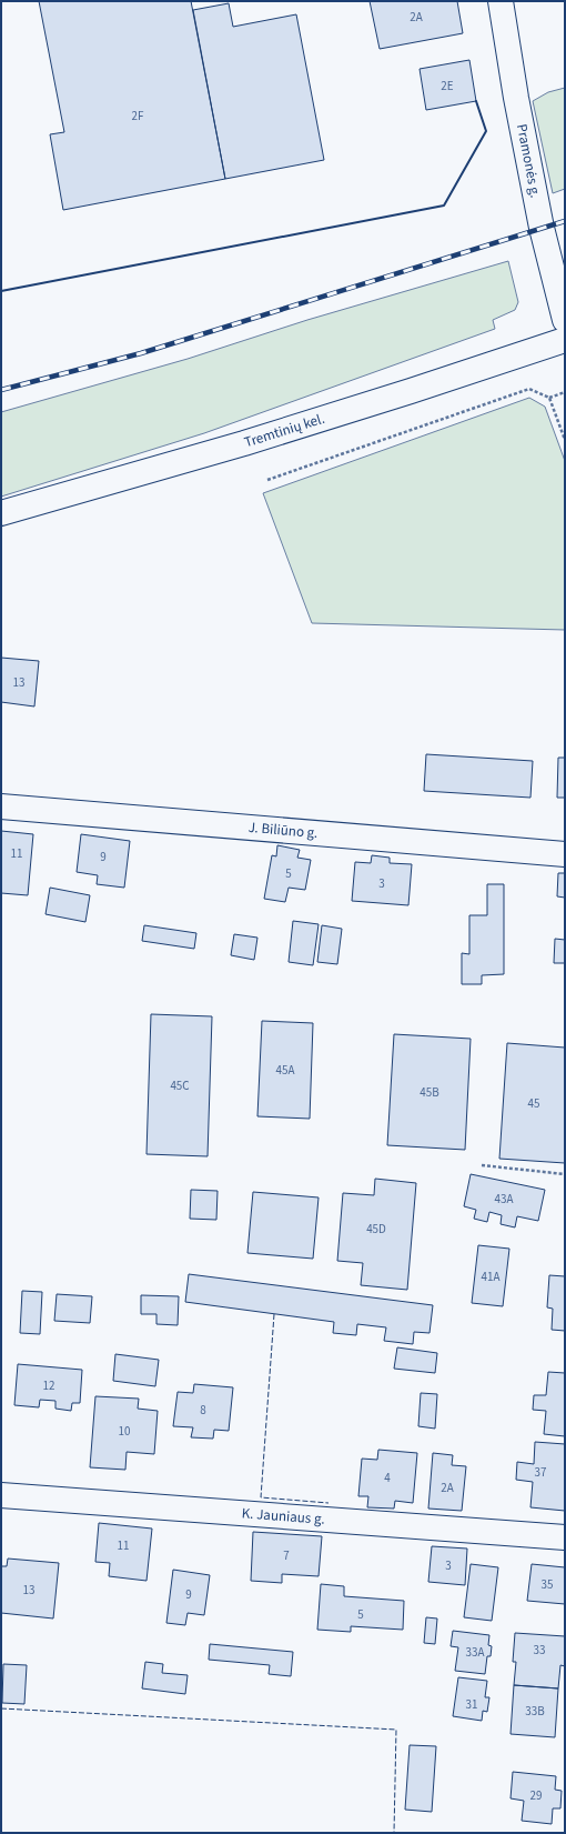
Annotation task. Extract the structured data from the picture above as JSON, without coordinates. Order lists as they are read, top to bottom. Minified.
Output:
{"streets":{"street":["Pramonės g.","Tremtinių kel.","J. Biliūno g.","K. Jauniaus g."]},"house_numbers":["2A","2E","2F","13","11","9","5","3","45A","45C","45B","45","43A","45D","41A","12","8","10","37","4","2A","11","7","3","35","13","9","5","33","33A","31","33B","29"]}
